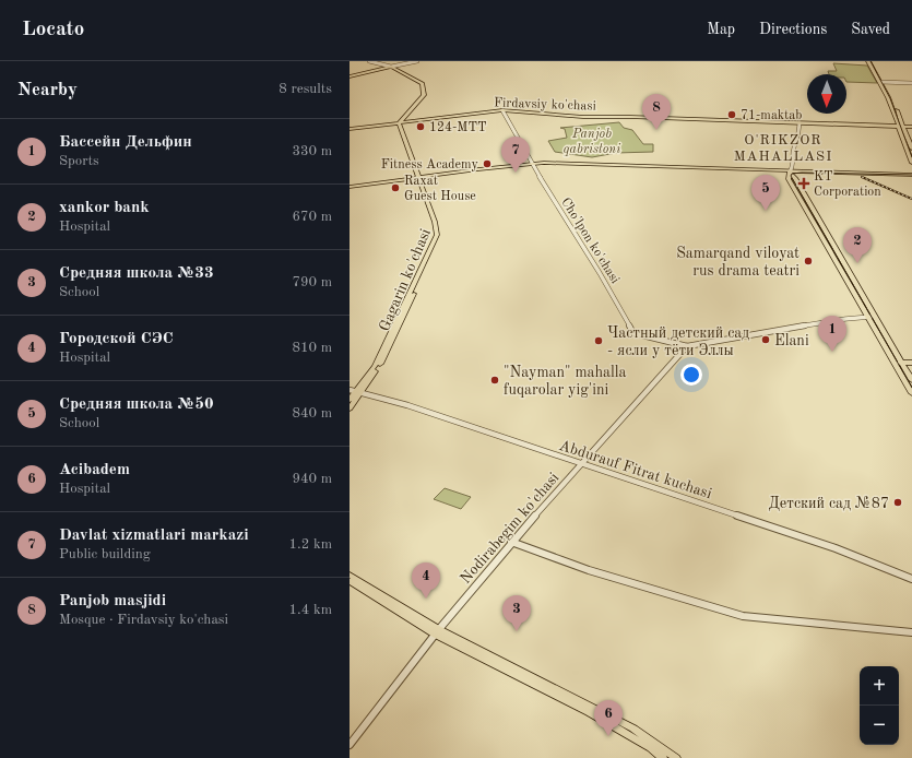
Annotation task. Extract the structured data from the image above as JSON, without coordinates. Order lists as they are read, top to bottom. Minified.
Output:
{"streets":{"main road":["Firdavsiy ko'chasi","Gagarin ko'chasi"],"street":["Cho'lpon ko'chasi","Abdurauf Fitrat kuchasi","Nodirabegim ko'chasi"]},"crossings":[["Firdavsiy ko'chasi","Cho'lpon ko'chasi"],["Firdavsiy ko'chasi","Gagarin ko'chasi"],["Cho'lpon ko'chasi","Nodirabegim ko'chasi"],["Gagarin ko'chasi","Abdurauf Fitrat kuchasi"],["Abdurauf Fitrat kuchasi","Nodirabegim ko'chasi"]],"districts":["O'RIKZOR MAHALLASI"],"parks":["Panjob qabristoni"],"places":{"other":["71-maktab","124-MTT","Fitness Academy","Raxat Guest House","Samarqand viloyat rus drama teatri","Elani","Частный детский сад - ясли у тёти Эллы","\"Nayman\" mahalla fuqarolar yig'ini","Детский сад №87"],"health":["KT Corporation"]},"north":"bottom","page":{"header":"Locato","nav":["Map","Directions","Saved"],"heading":["Nearby","8 results"],"pins":["8","7","5","2","1","4","3","6"],"list":[{"mark":"1","name":"Бассейн Дельфин","note":"Sports","value":"330 m"},{"mark":"2","name":"xankor bank","note":"Hospital","value":"670 m"},{"mark":"3","name":"Средняя школа №33","note":"School","value":"790 m"},{"mark":"4","name":"Городской СЭС","note":"Hospital","value":"810 m"},{"mark":"5","name":"Средняя школа №50","note":"School","value":"840 m"},{"mark":"6","name":"Acibadem","note":"Hospital","value":"940 m"},{"mark":"7","name":"Davlat xizmatlari markazi","note":"Public building","value":"1.2 km"},{"mark":"8","name":"Panjob masjidi","note":"Mosque · Firdavsiy ko'chasi","value":"1.4 km"}],"map_buttons":["+","−"]}}
